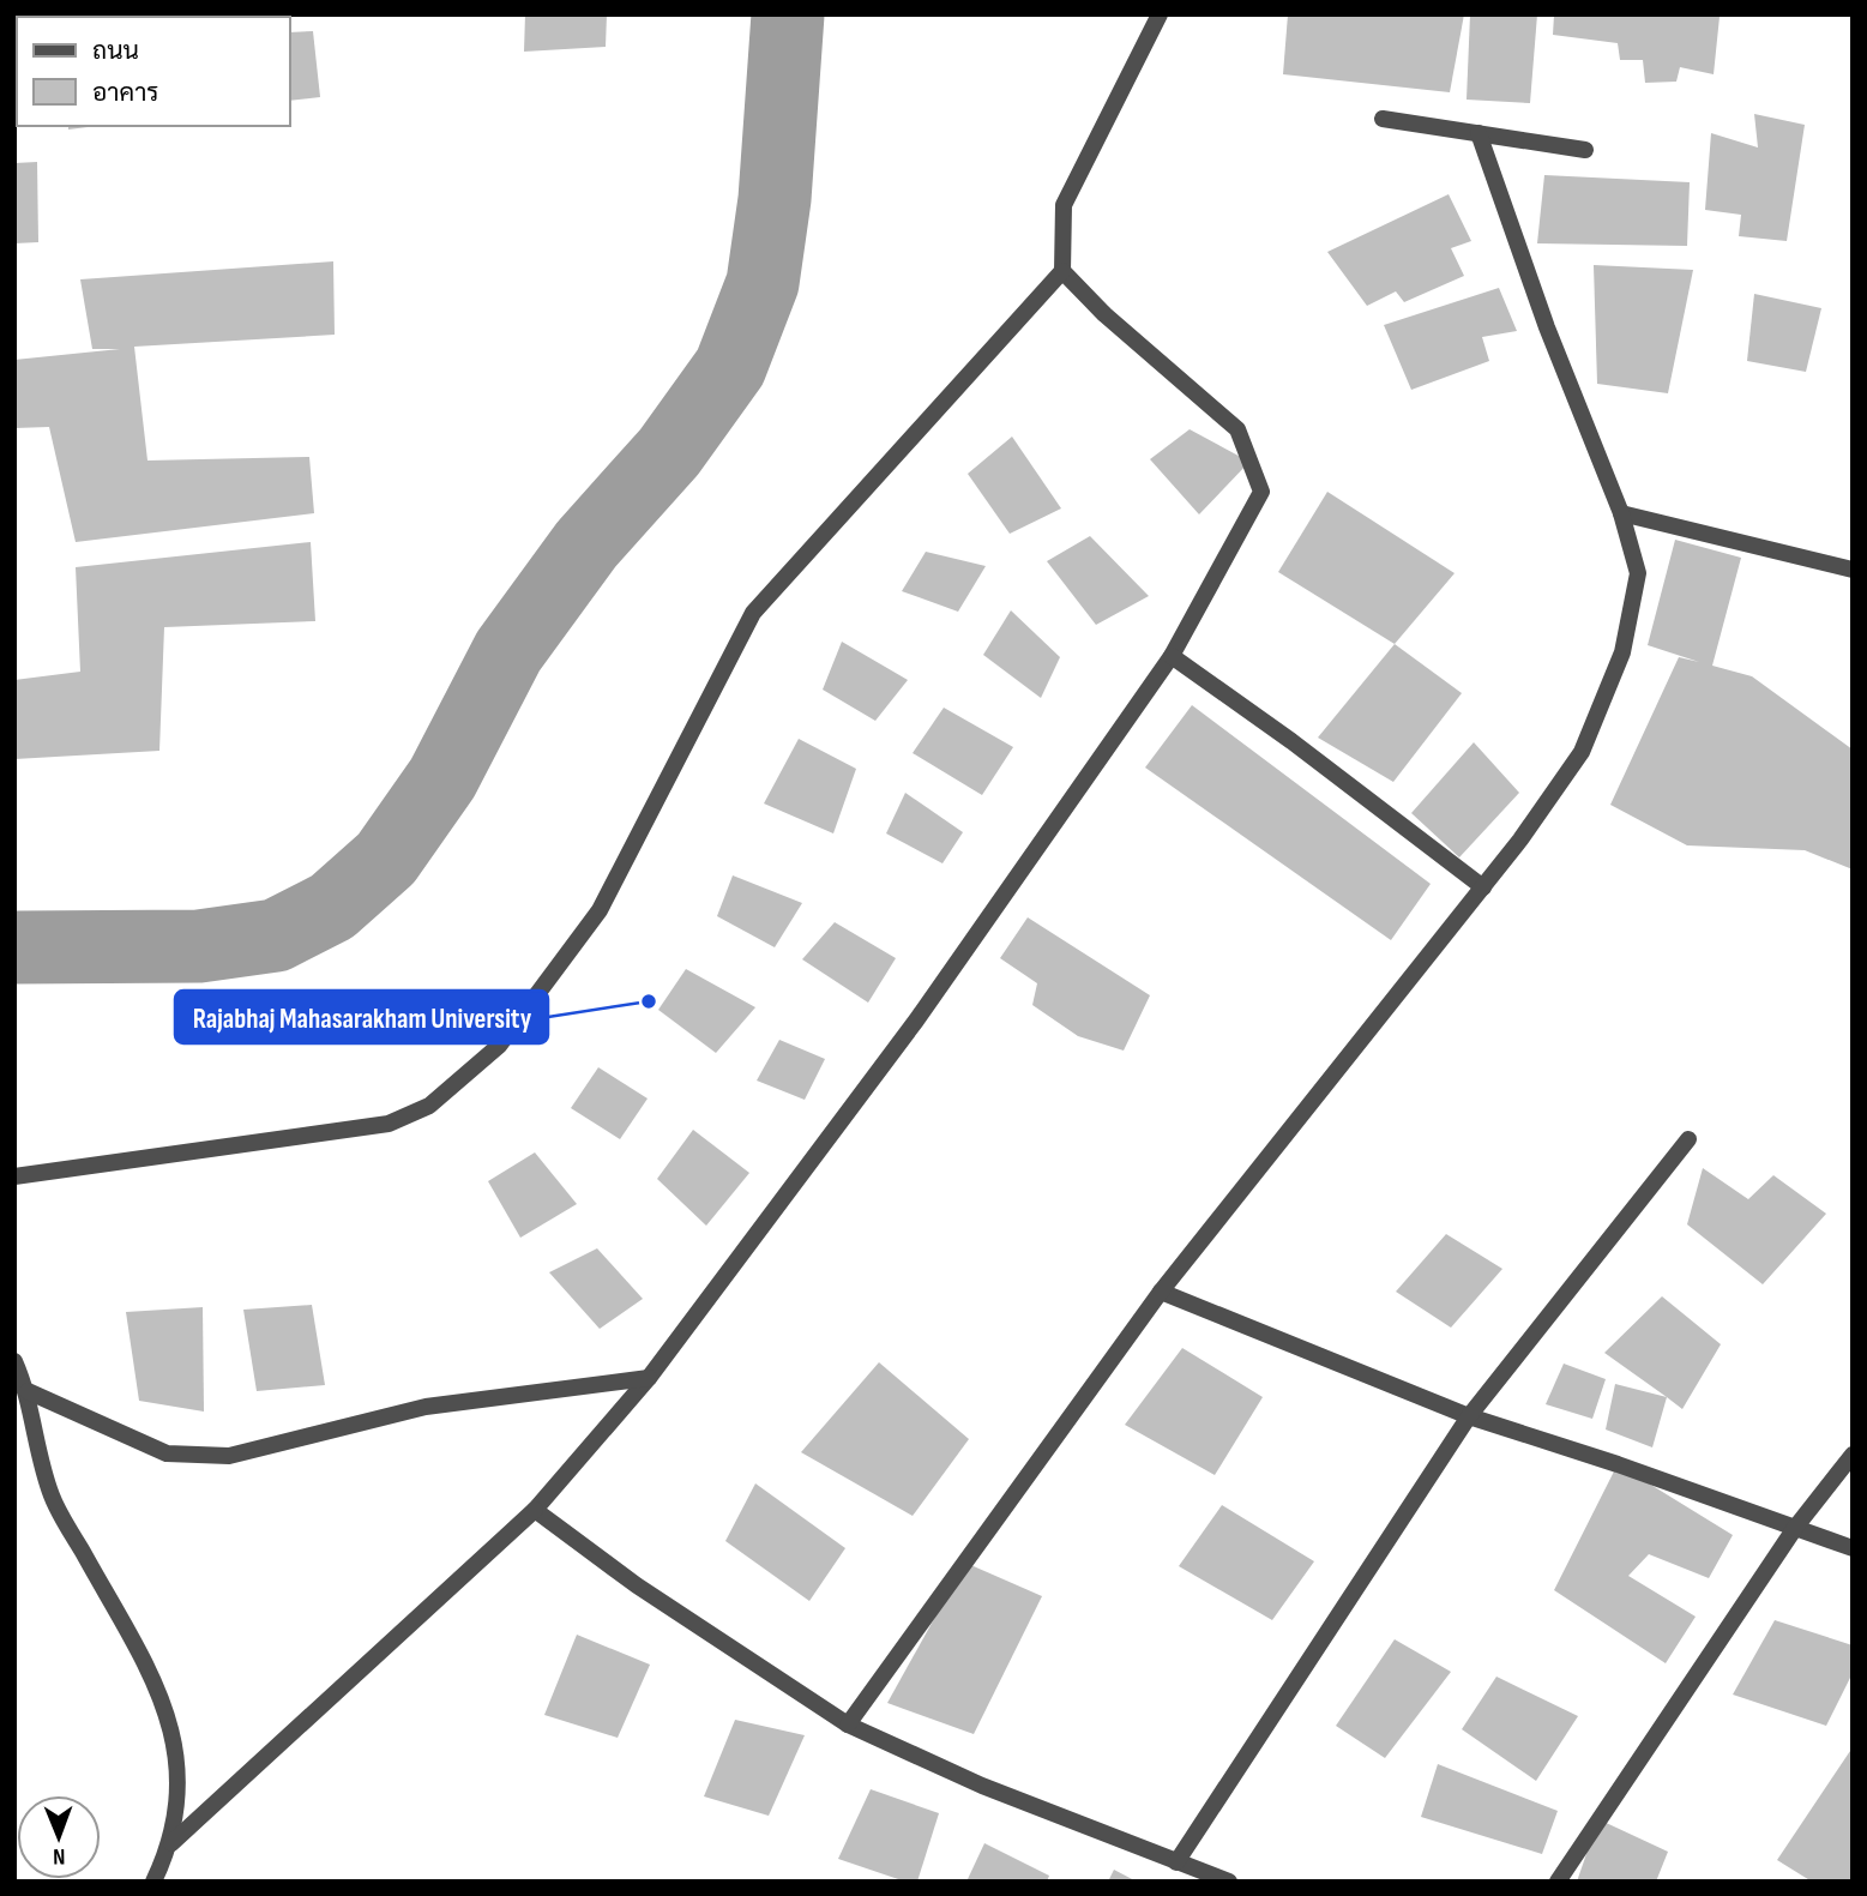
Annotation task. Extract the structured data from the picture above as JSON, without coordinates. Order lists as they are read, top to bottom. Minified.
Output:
{"places":["Rajabhaj Mahasarakham University"],"legend":["ถนน","อาคาร"],"north":"bottom"}
